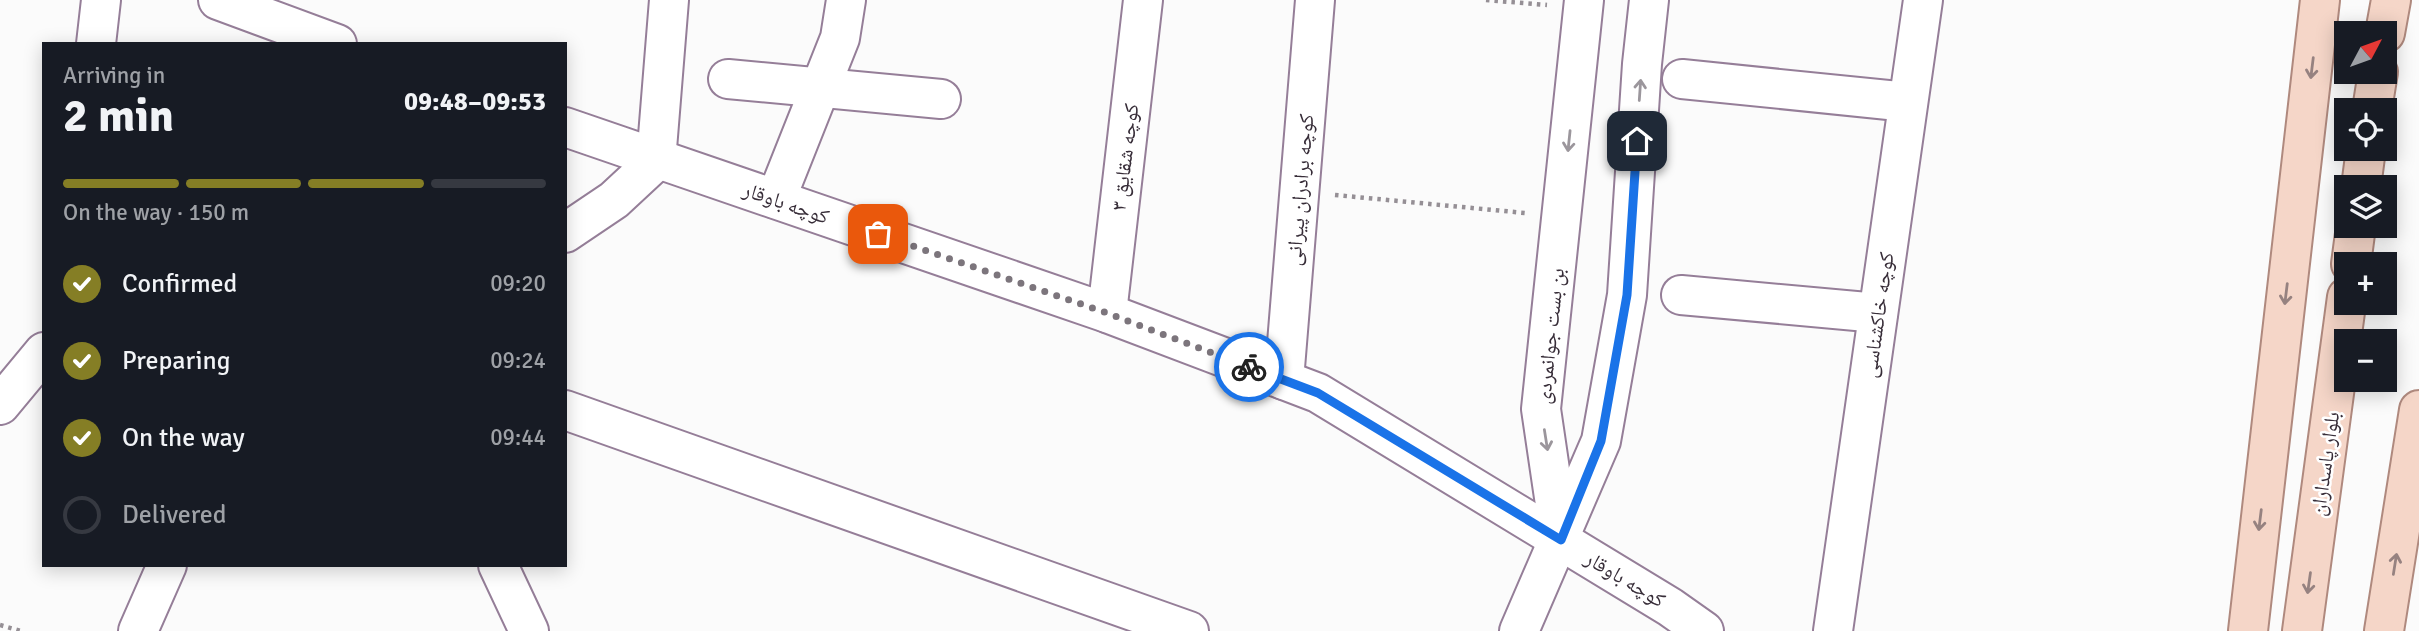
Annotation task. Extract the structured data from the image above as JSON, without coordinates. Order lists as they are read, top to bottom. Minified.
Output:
{"streets":{"main road":["بلوار پاسداران"],"street":["کوچه شقایق ۳","کوچه برادران پیرانی","کوچه باوقار","کوچه خاکشناسی","بن بست جوانمردی"]},"crossings":[["کوچه شقایق ۳","کوچه باوقار"],["کوچه برادران پیرانی","کوچه باوقار"],["کوچه باوقار","بن بست جوانمردی"]],"north":"top right","page":{"map_buttons":["+","−"],"heading":["2 min","Arriving in","09:48–09:53"],"bar":"On the way · 150 m","list":[["Confirmed","09:20"],["Preparing","09:24"],["On the way","09:44"],"Delivered"]}}
